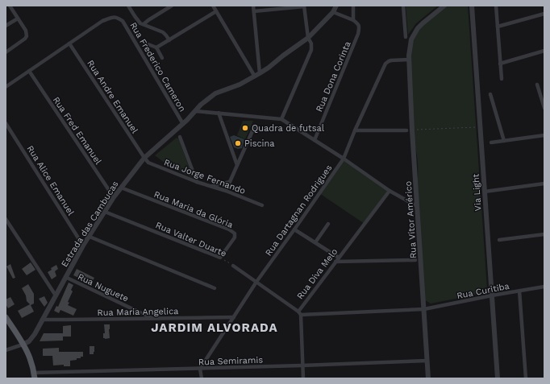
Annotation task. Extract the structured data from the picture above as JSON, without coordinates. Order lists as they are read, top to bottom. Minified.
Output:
{"streets":{"street":["Rua Frederico Cameron","Rua Dona Corinta","Rua Andre Emanuel","Rua Fred Emanuel","Rua Jorge Fernando","Rua Alice Emanuel","Via Light","Rua Maria da Glória","Rua Dartagnan Rodrigues","Rua Vítor Américo","Estrada das Cambucas","Rua Valter Duarte","Rua Diva Melo","Rua Nuguete","Rua Curitiba","Rua Maria Angelica","Rua Semiramis"]},"crossings":[["Rua Frederico Cameron","Rua Andre Emanuel"],["Rua Frederico Cameron","Rua Fred Emanuel"],["Rua Frederico Cameron","Estrada das Cambucas"],["Rua Andre Emanuel","Rua Jorge Fernando"],["Rua Andre Emanuel","Estrada das Cambucas"],["Rua Fred Emanuel","Estrada das Cambucas"],["Rua Jorge Fernando","Estrada das Cambucas"],["Rua Alice Emanuel","Estrada das Cambucas"],["Via Light","Rua Curitiba"],["Rua Maria da Glória","Estrada das Cambucas"],["Rua Maria da Glória","Rua Valter Duarte"],["Rua Dartagnan Rodrigues","Rua Vítor Américo"],["Rua Dartagnan Rodrigues","Rua Valter Duarte"],["Rua Dartagnan Rodrigues","Rua Maria Angelica"],["Rua Dartagnan Rodrigues","Rua Semiramis"],["Rua Vítor Américo","Rua Curitiba"],["Rua Vítor Américo","Rua Semiramis"],["Estrada das Cambucas","Rua Valter Duarte"],["Estrada das Cambucas","Rua Nuguete"],["Estrada das Cambucas","Rua Maria Angelica"],["Rua Valter Duarte","Rua Diva Melo"],["Rua Nuguete","Rua Maria Angelica"]],"districts":["JARDIM ALVORADA"],"places":["Quadra de futsal","Piscina"]}
